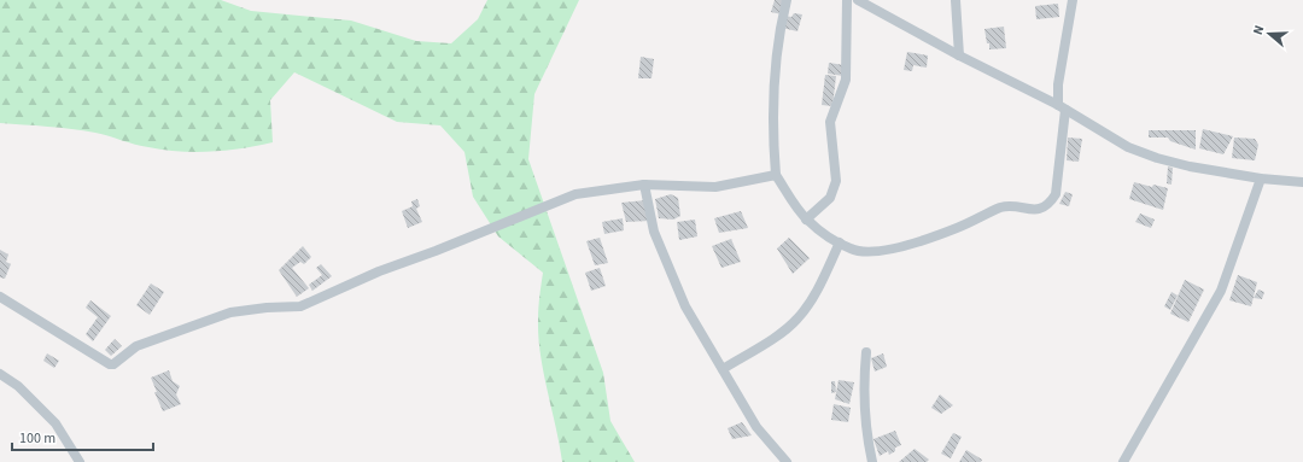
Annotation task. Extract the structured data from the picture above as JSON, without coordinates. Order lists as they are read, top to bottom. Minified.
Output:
{"scale_bar":"100 m","north":"left"}
